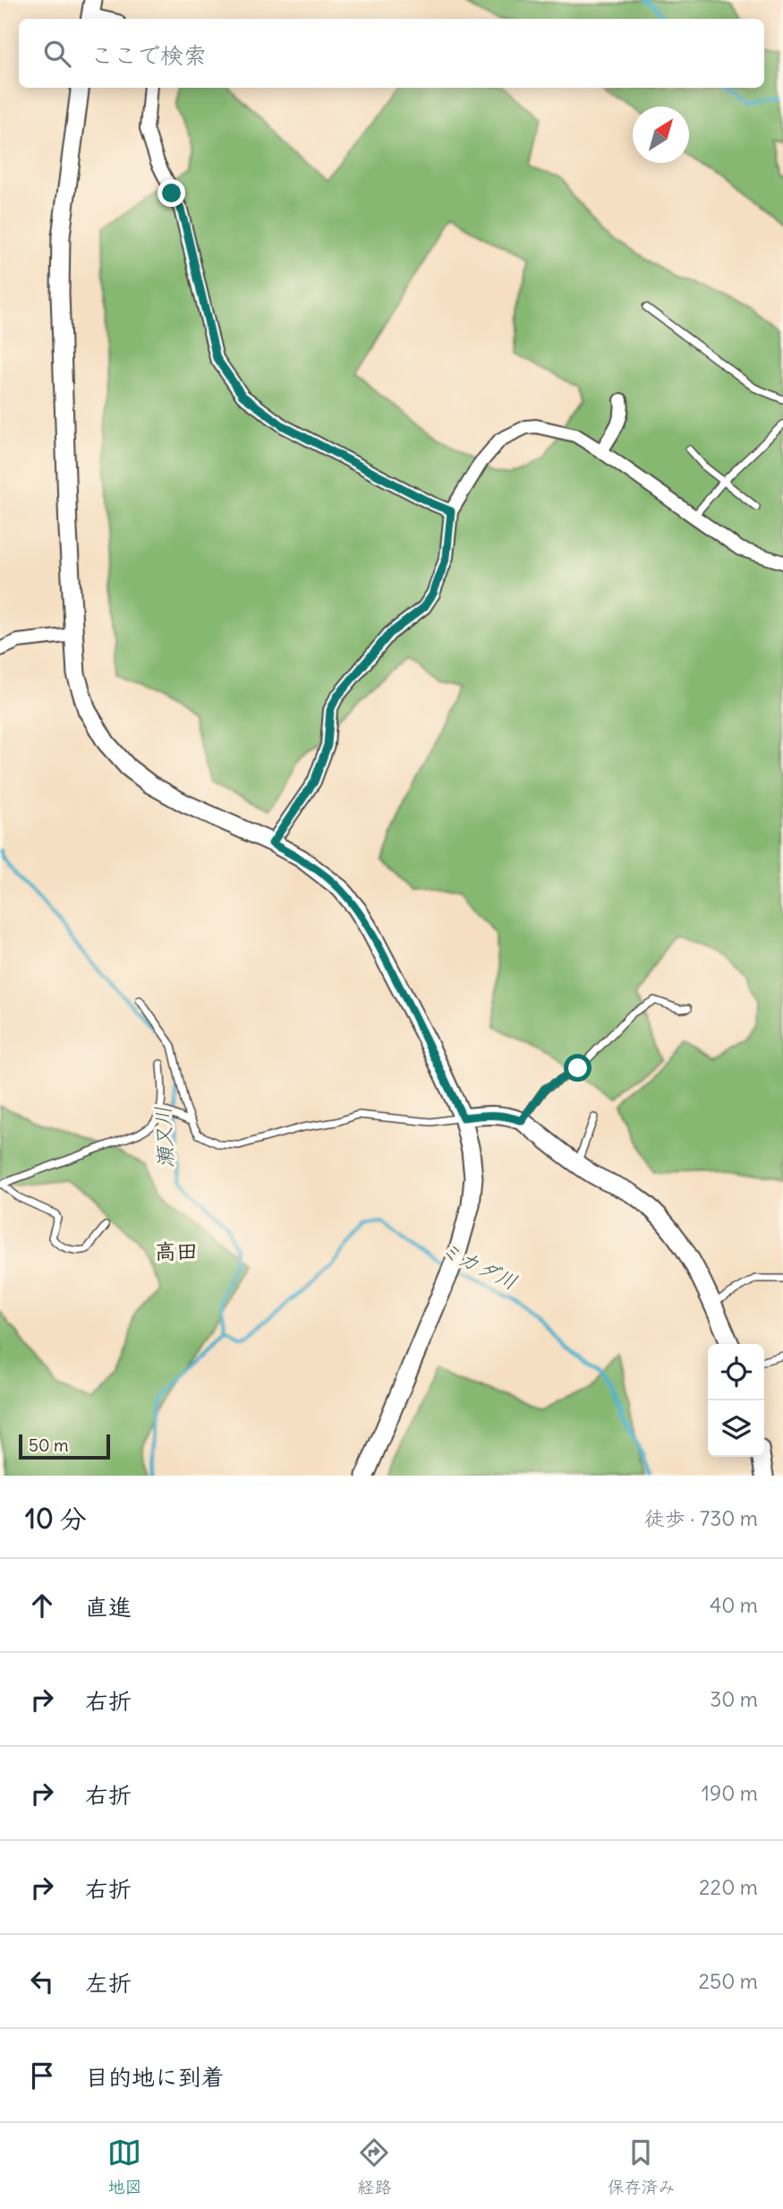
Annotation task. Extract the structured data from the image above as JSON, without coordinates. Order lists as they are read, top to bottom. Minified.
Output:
{"districts":["高田"],"water":["瀬又川","ミカダ川"],"scale_bar":"50 m","north":"top right","page":{"search":"ここで検索","scale":"50 m","heading":["10 分","徒歩 · 730 m"],"list":[["直進","40 m"],["右折","30 m"],["右折","190 m"],["右折","220 m"],["左折","250 m"],"目的地に到着"],"nav":["地図","経路","保存済み"]}}
